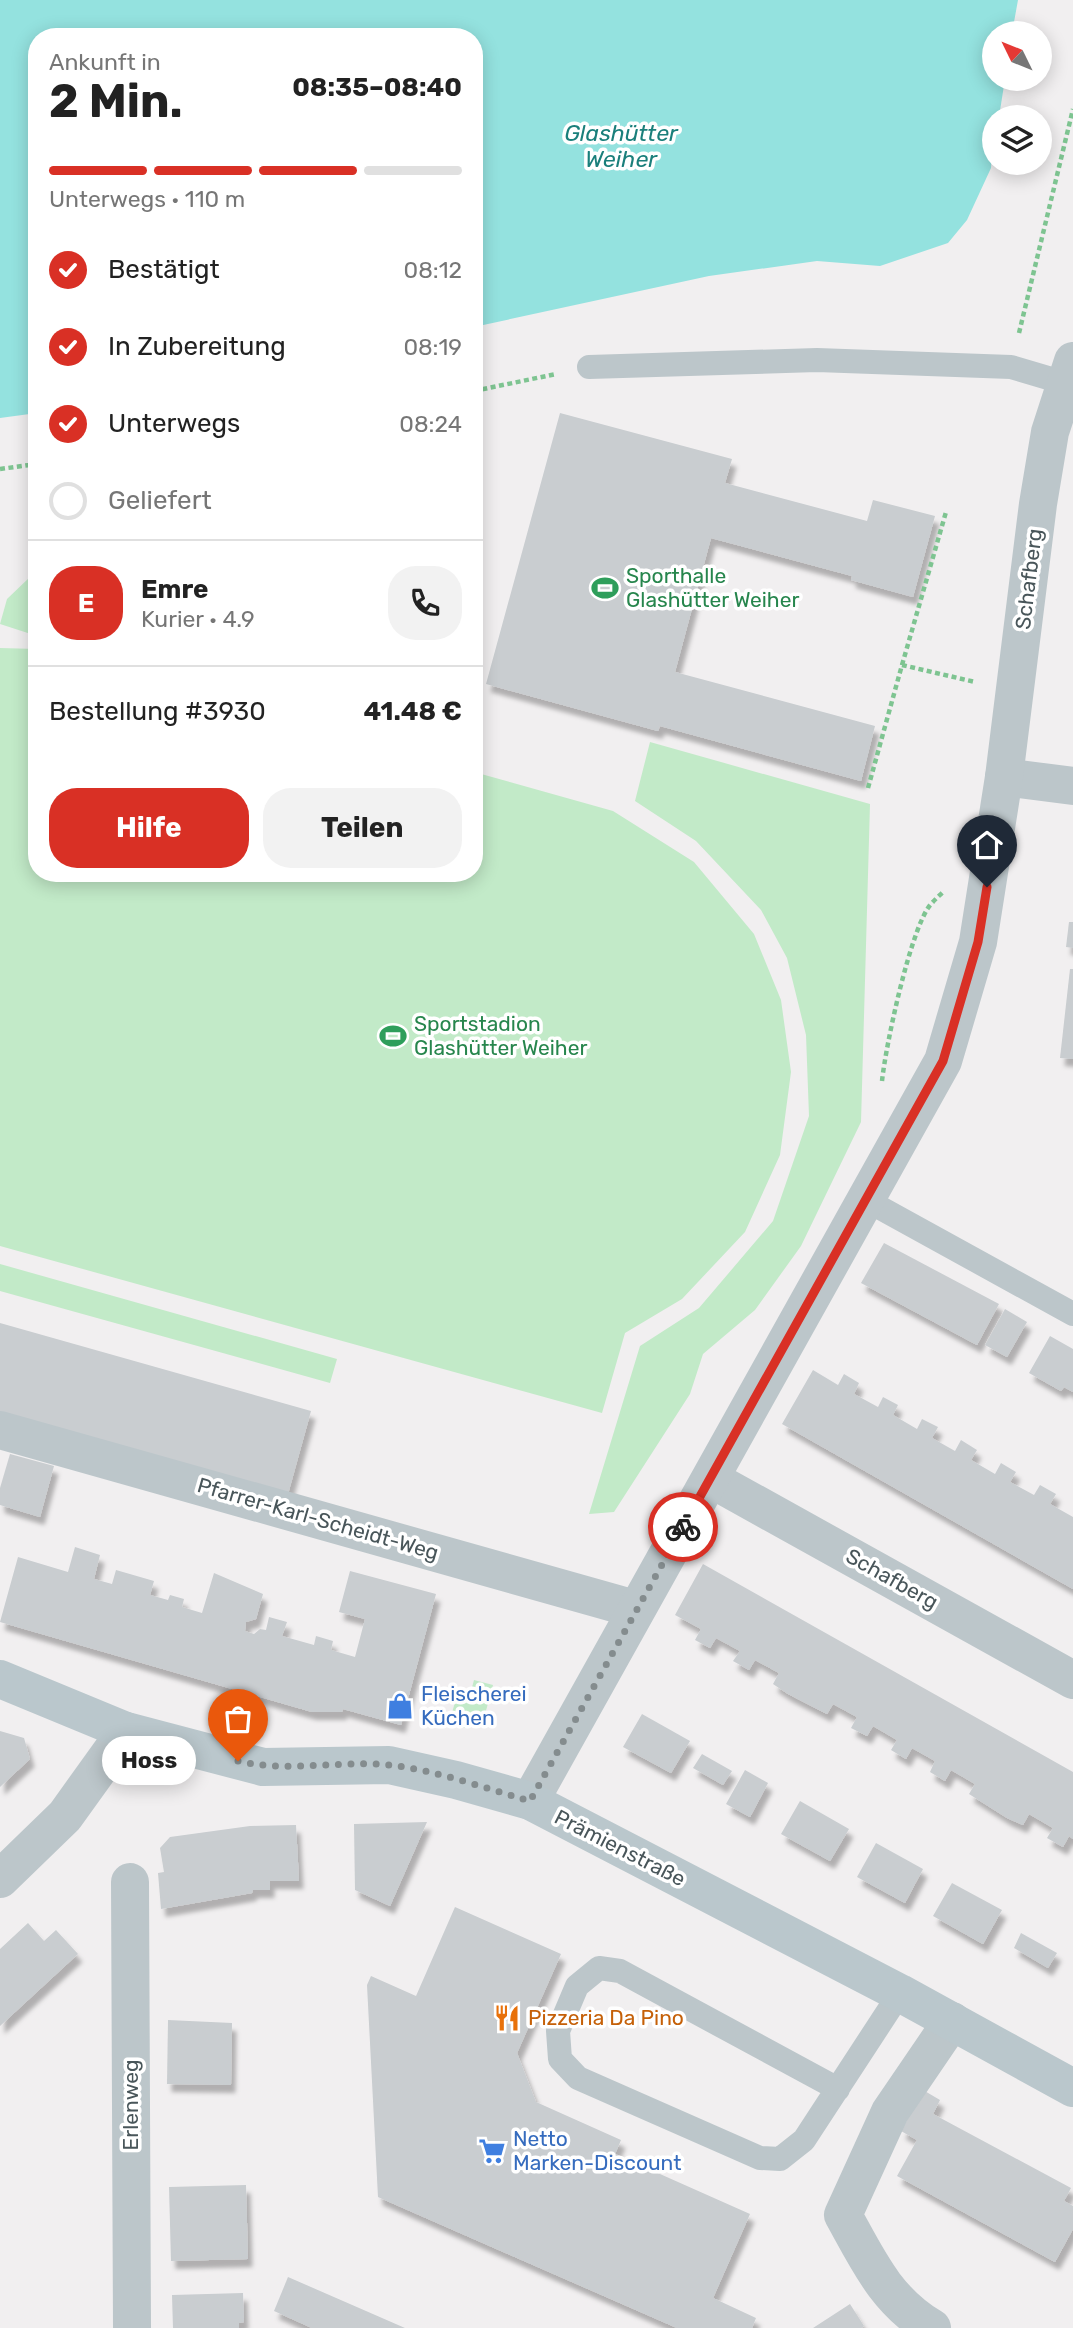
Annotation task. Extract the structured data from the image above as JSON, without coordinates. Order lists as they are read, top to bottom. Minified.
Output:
{"streets":{"street":["Schafberg","Pfarrer-Karl-Scheidt-Weg","Prämienstraße","Erlenweg"]},"crossings":[["Schafberg","Pfarrer-Karl-Scheidt-Weg"],["Schafberg","Prämienstraße"]],"water":["Glashütter Weiher"],"places":{"sports":["Sporthalle Glashütter Weiher","Sportstadion Glashütter Weiher"],"shop":["Fleischerei Küchen"],"other":["Hoss"],"restaurant":["Pizzeria Da Pino"],"supermarket":["Netto Marken-Discount"]},"north":"top left","page":{"heading":["2 Min.","Ankunft in","08:35–08:40"],"panel":["Emre","Kurier · 4.9","Bestellung #3930","41.48 €"],"bar":"Unterwegs · 110 m","list":[["Bestätigt","08:12"],["In Zubereitung","08:19"],["Unterwegs","08:24"],"Geliefert"],"round":"E","buttons":["Hilfe","Teilen"],"bubble":"Hoss"}}
